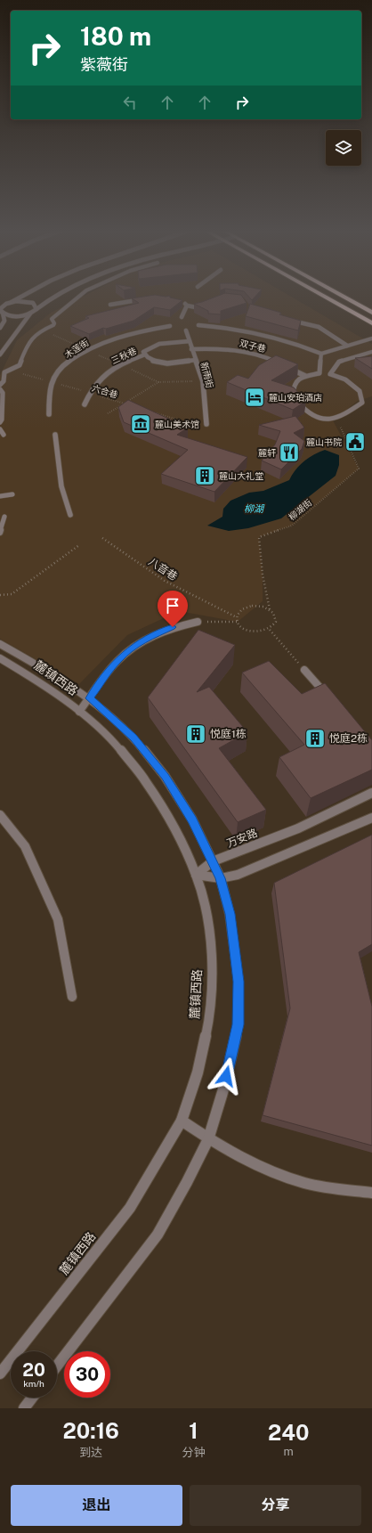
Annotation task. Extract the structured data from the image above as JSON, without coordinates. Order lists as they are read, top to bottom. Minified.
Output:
{"streets":{"street":["双子巷","木莲街","三秋巷","新雨街","麓镇西路","万安路"],"path":["六合巷","柳湖街","八音巷"]},"crossings":[["双子巷","新雨街"],["木莲街","六合巷"],["三秋巷","新雨街"],["三秋巷","六合巷"],["柳湖街","八音巷"],["麓镇西路","万安路"]],"water":["柳湖"],"places":{"hotel":["麓山安珀酒店"],"museum":["麓山美术馆"],"public building":["麓山书院"],"restaurant":["麓轩"],"building":["麓山大礼堂","悦庭1栋","悦庭2栋"]},"page":{"turn":["180 m","紫薇街"],"speed":"20 km/h","limit":"30","eta":["20:16","到达","1","分钟","240","m"],"buttons":["退出","分享"]}}
